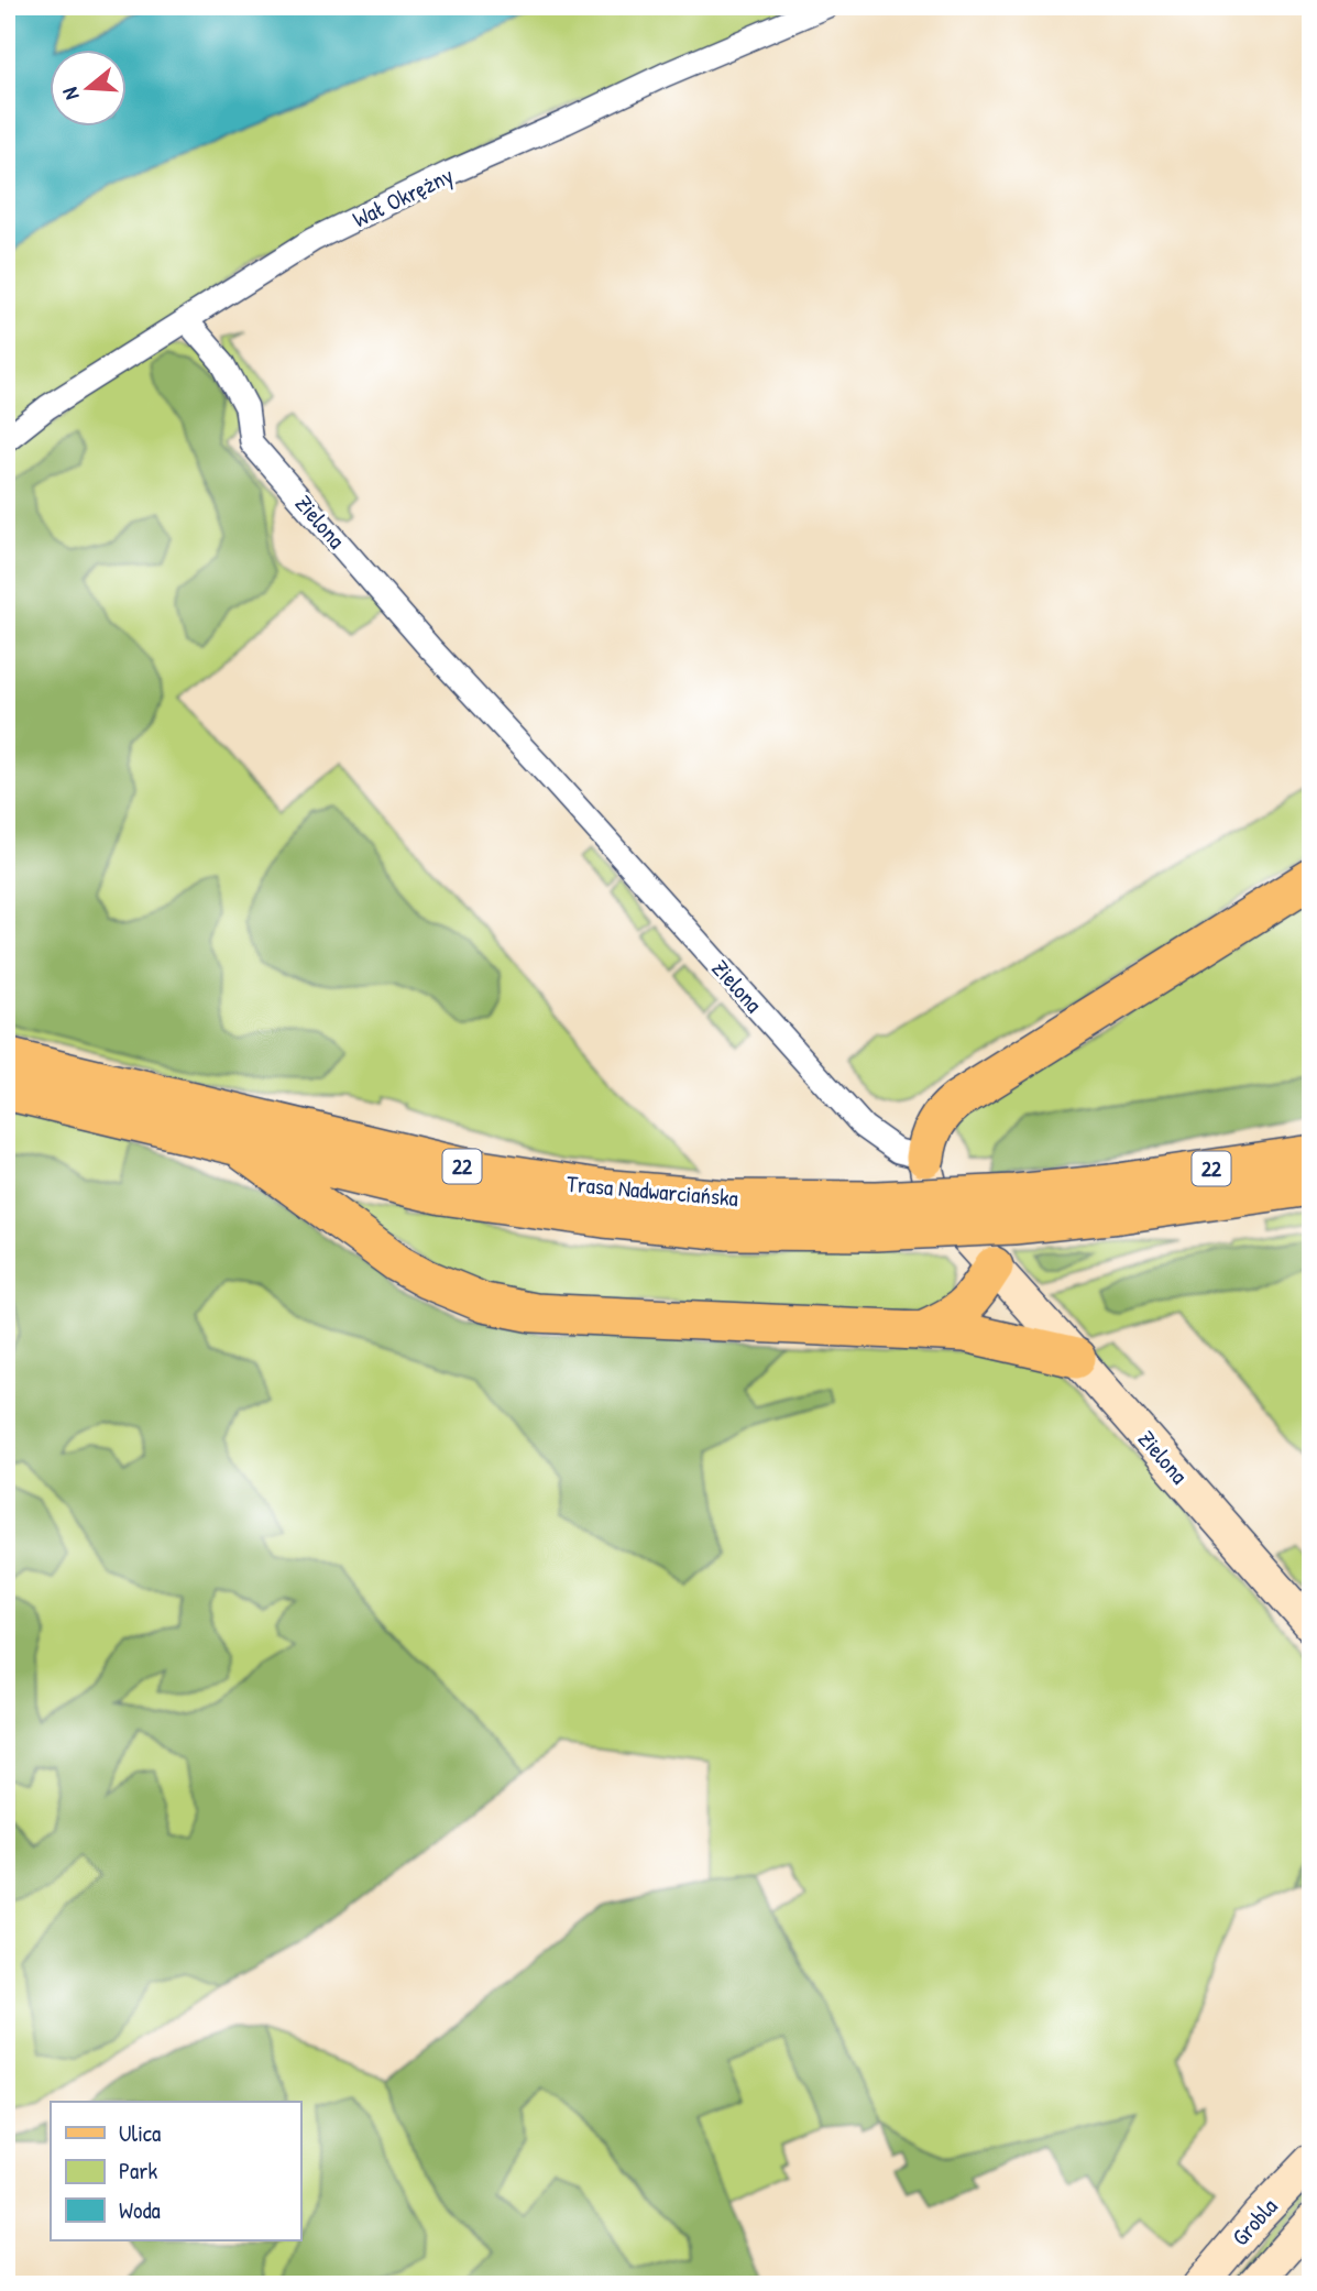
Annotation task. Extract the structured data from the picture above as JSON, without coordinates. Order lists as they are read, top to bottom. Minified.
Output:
{"streets":{"main road":["22","Trasa Nadwarciańska"],"street":["Wał Okrężny","Zielona","Grobla"]},"crossings":[["Wał Okrężny","Zielona"]],"legend":["Ulica","Park","Woda"],"north":"left"}
